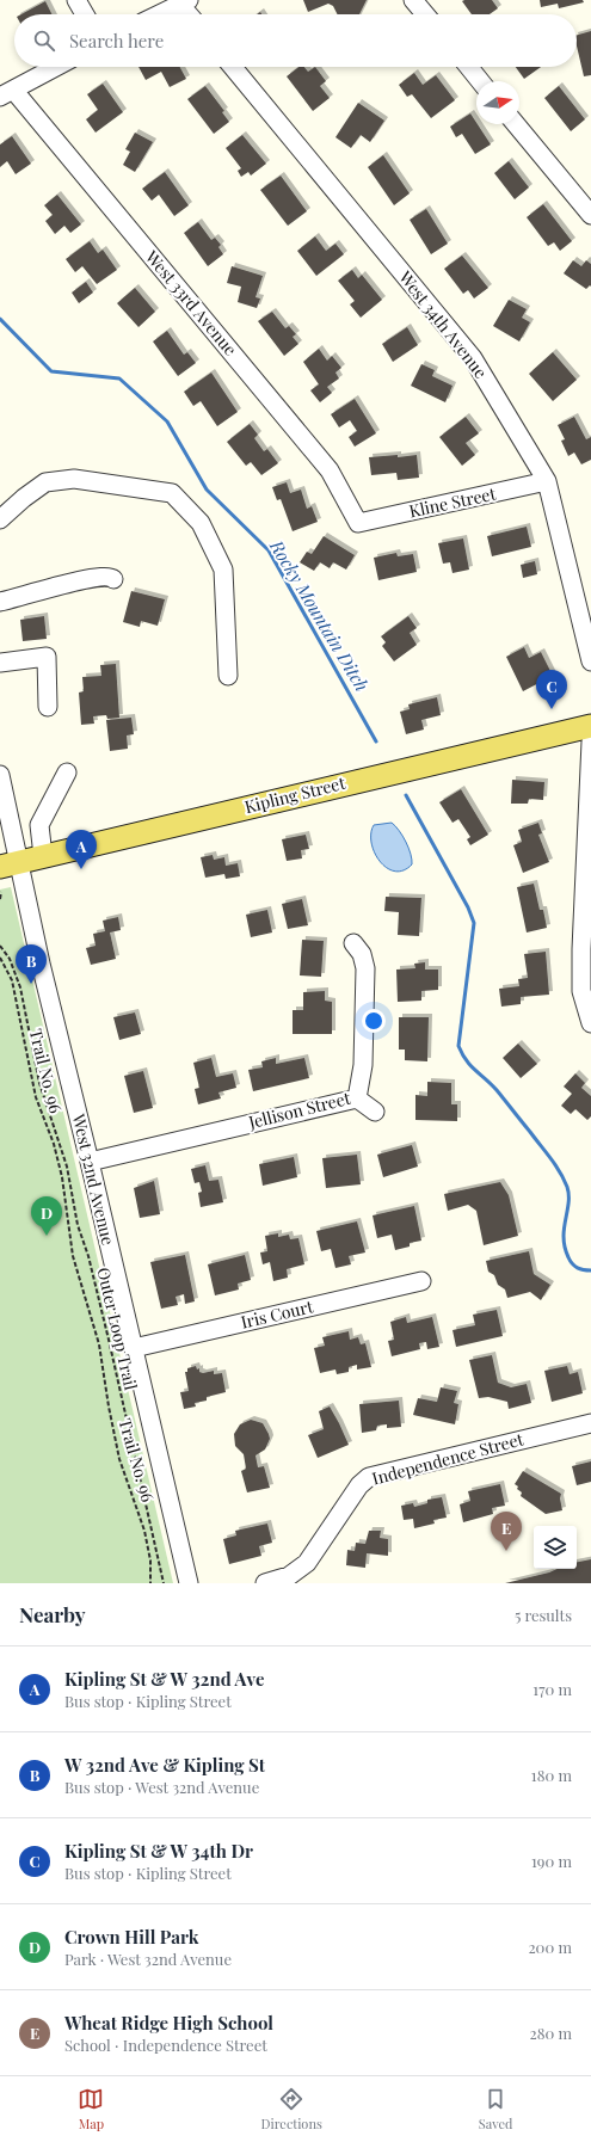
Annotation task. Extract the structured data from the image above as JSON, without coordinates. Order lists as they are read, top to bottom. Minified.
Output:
{"streets":{"main road":["Kipling Street"],"street":["West 33rd Avenue","West 34th Avenue","Kline Street","Jellison Street","West 32nd Avenue","Iris Court","Independence Street"],"path":["Trail No. 96","Outer Loop Trail"]},"crossings":[["West 33rd Avenue","Kline Street"],["West 34th Avenue","Kline Street"],["Kipling Street","West 32nd Avenue"],["Jellison Street","West 32nd Avenue"],["West 32nd Avenue","Iris Court"]],"water":["Rocky Mountain Ditch"],"north":"right","page":{"search":"Search here","pins":["C","A","B","D","E"],"heading":["Nearby","5 results"],"list":[{"mark":"A","name":"Kipling St & W 32nd Ave","note":"Bus stop · Kipling Street","value":"170 m"},{"mark":"B","name":"W 32nd Ave & Kipling St","note":"Bus stop · West 32nd Avenue","value":"180 m"},{"mark":"C","name":"Kipling St & W 34th Dr","note":"Bus stop · Kipling Street","value":"190 m"},{"mark":"D","name":"Crown Hill Park","note":"Park · West 32nd Avenue","value":"200 m"},{"mark":"E","name":"Wheat Ridge High School","note":"School · Independence Street","value":"280 m"}],"nav":["Map","Directions","Saved"]}}
